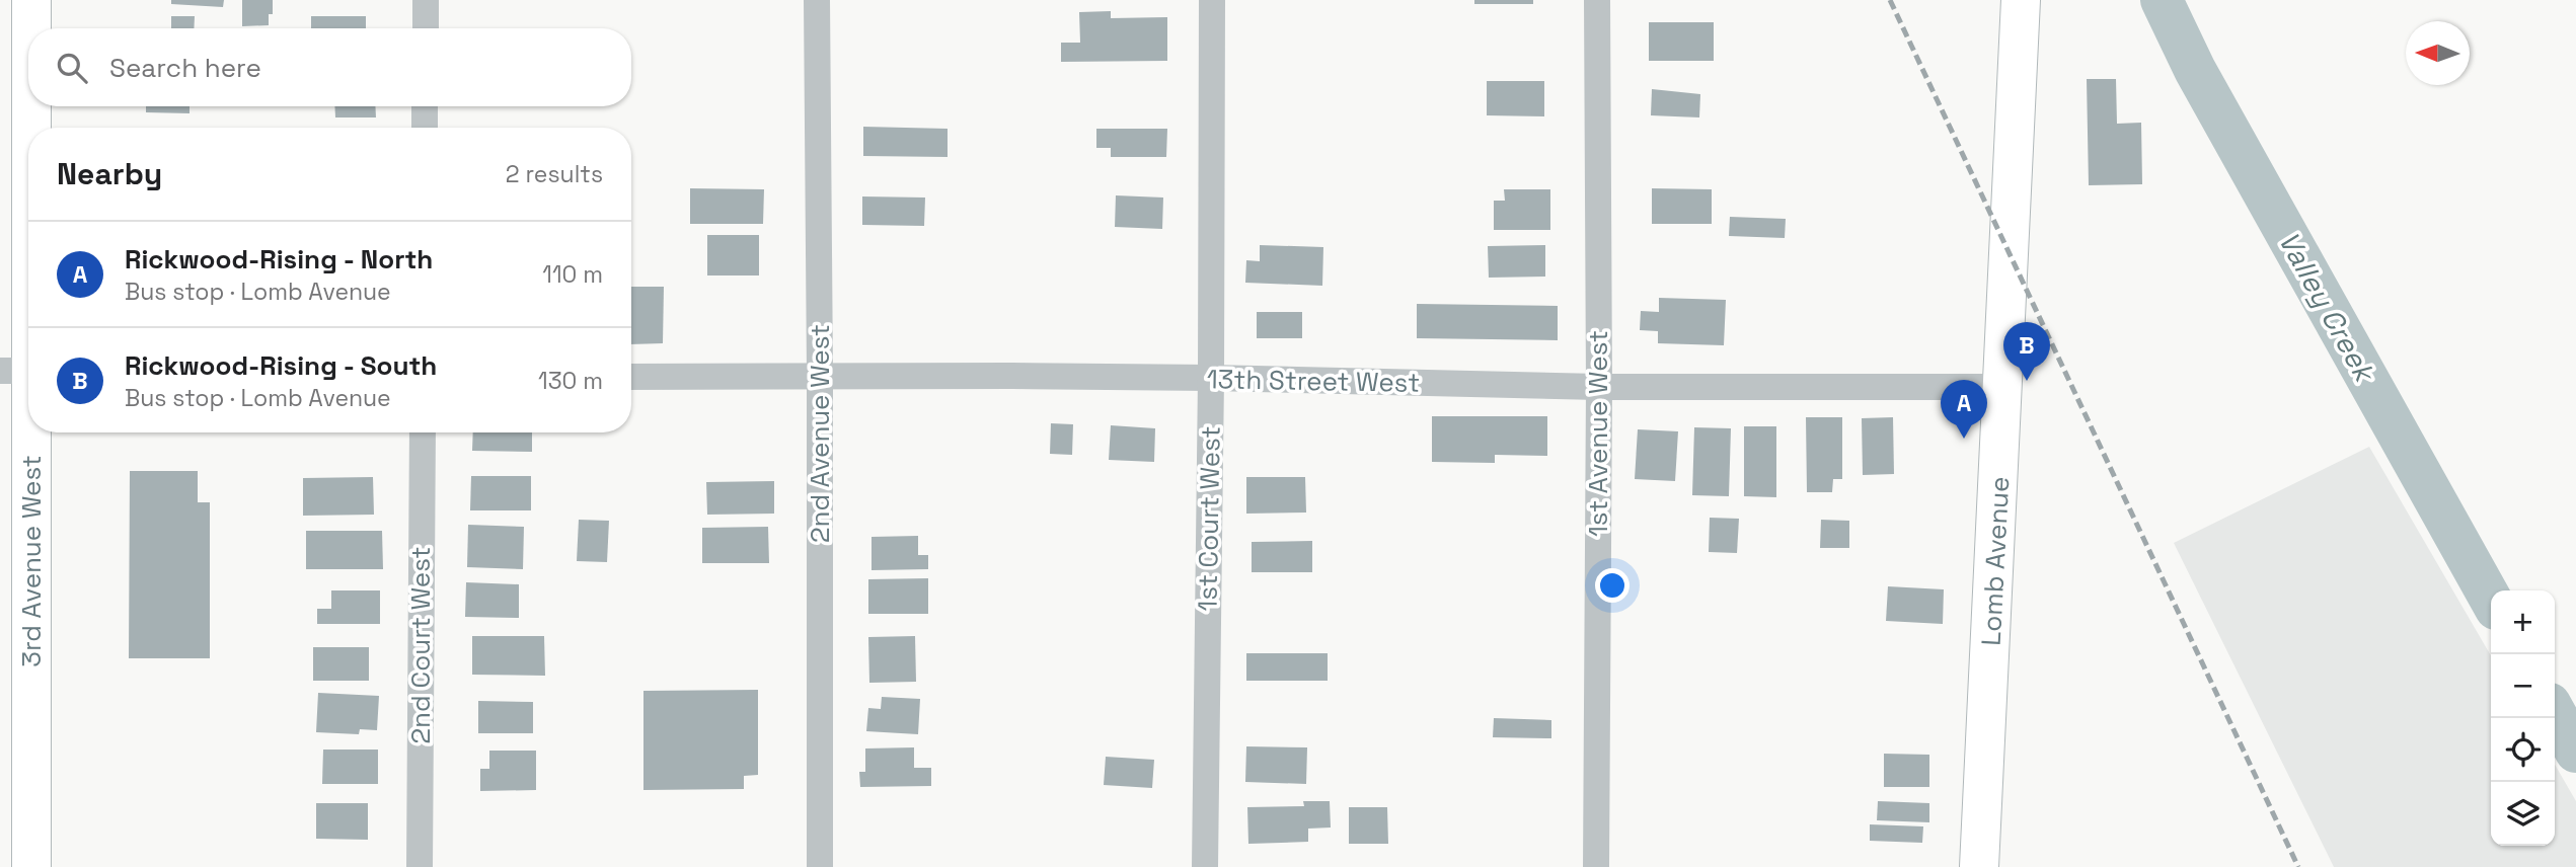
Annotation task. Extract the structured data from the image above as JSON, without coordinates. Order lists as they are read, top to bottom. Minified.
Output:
{"streets":{"main road":["3rd Avenue West","Lomb Avenue"],"street":["13th Street West","2nd Avenue West","1st Avenue West","1st Court West","2nd Court West"]},"crossings":[["13th Street West","2nd Avenue West"],["13th Street West","1st Avenue West"],["13th Street West","1st Court West"],["13th Street West","Lomb Avenue"]],"water":["Valley Creek"],"north":"left","page":{"search":"Search here","heading":["Nearby","2 results"],"list":[{"mark":"A","name":"Rickwood-Rising - North","note":"Bus stop · Lomb Avenue","value":"110 m"},{"mark":"B","name":"Rickwood-Rising - South","note":"Bus stop · Lomb Avenue","value":"130 m"}],"pins":["B","A"],"map_buttons":["+","−"]}}
